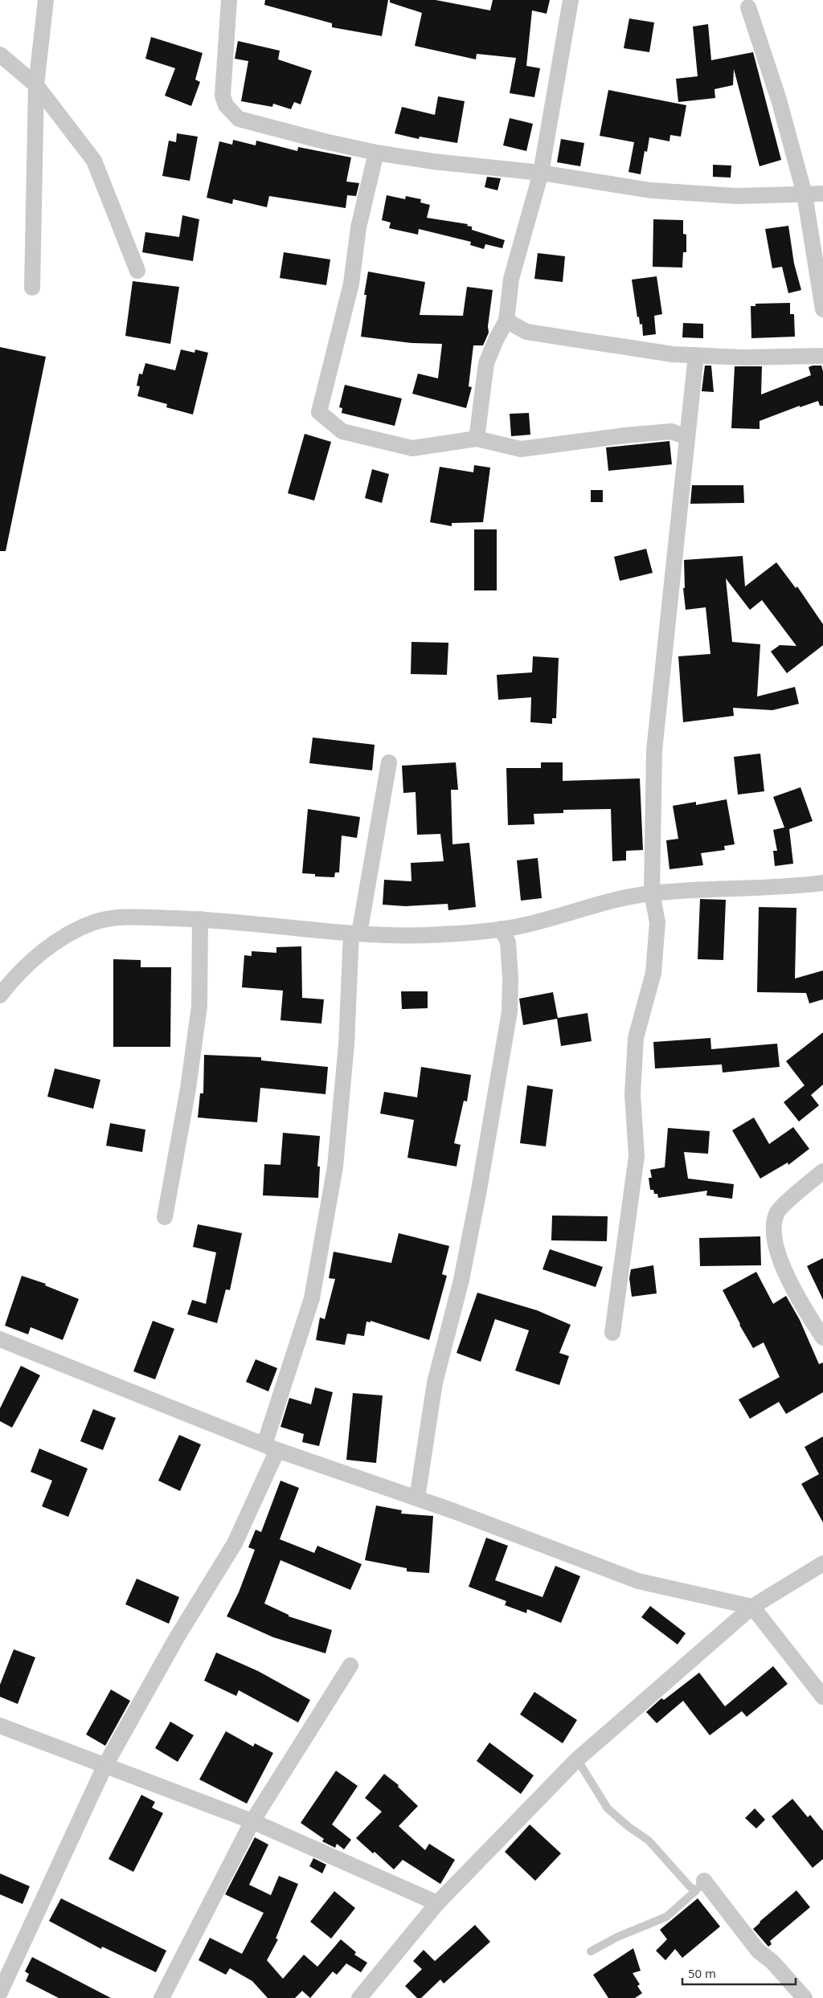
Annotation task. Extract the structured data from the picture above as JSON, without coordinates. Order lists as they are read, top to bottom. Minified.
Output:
{"scale_bar":"50 m"}
